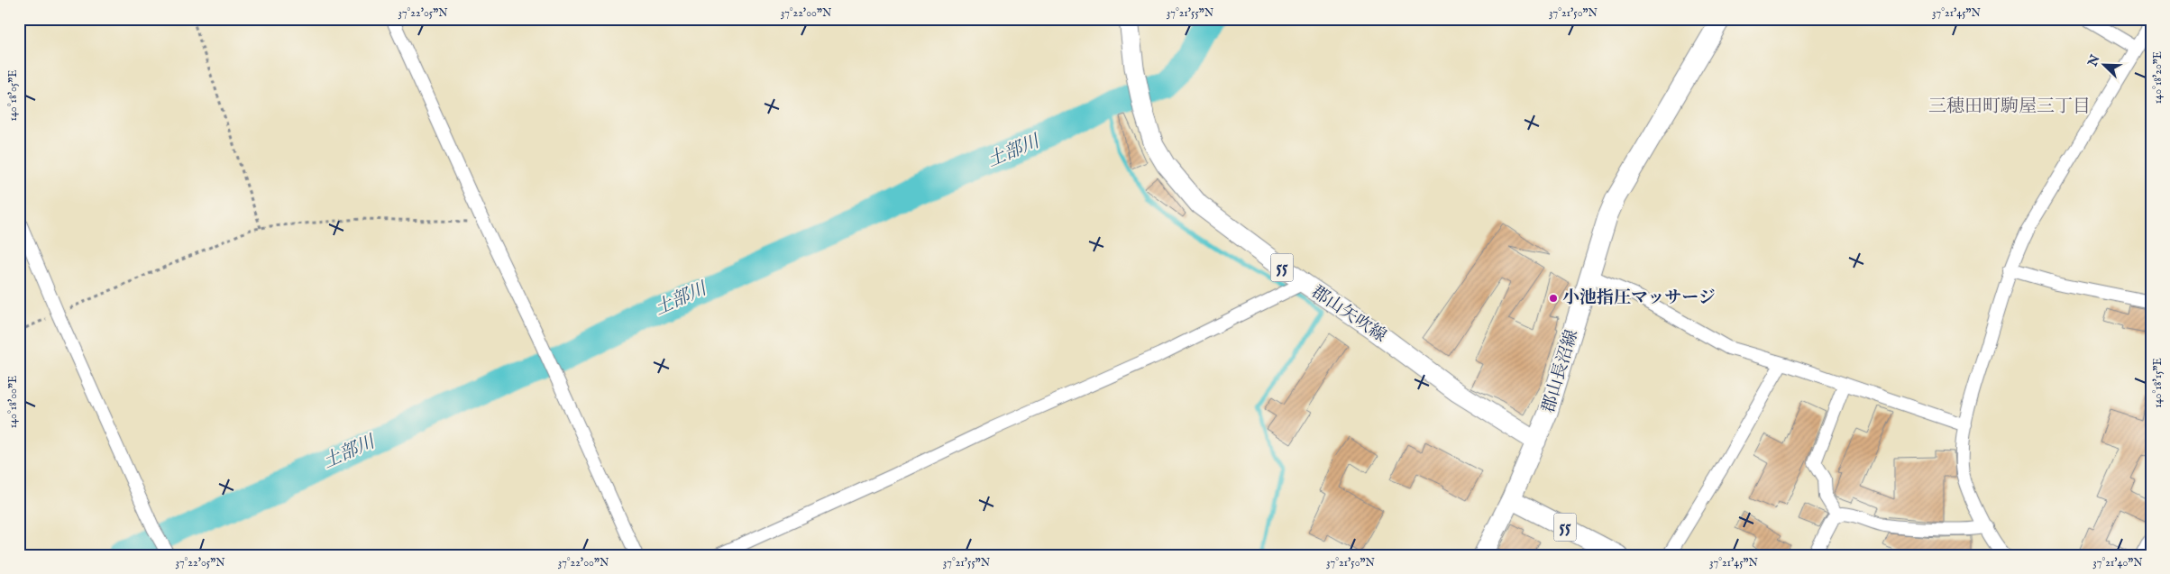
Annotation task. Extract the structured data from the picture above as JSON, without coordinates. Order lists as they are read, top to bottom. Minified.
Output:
{"streets":{"main road":["55","郡山矢吹線","郡山長沼線"]},"crossings":[["55","郡山長沼線"],["郡山矢吹線","郡山長沼線"]],"districts":["三穂田町駒屋三丁目"],"water":["土部川"],"places":["小池指圧マッサージ"],"north":"top left","coordinates":["37°22'05\"N","37°22'00\"N","37°21'55\"N","37°21'50\"N","37°21'45\"N","140°18'20\"E","140°18'05\"E","140°18'15\"E","140°18'00\"E","37°21'40\"N"]}
